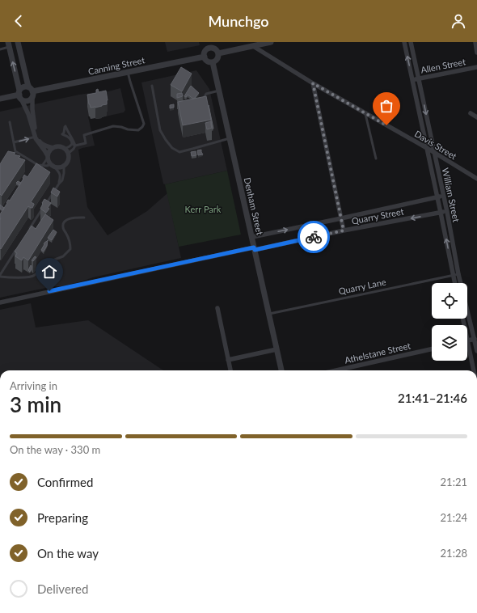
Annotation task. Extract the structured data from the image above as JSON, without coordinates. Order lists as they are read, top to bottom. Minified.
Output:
{"streets":{"street":["Canning Street","Allen Street","Davis Street","William Street","Denham Street","Quarry Street","Athelstane Street"],"lane":["Quarry Lane"]},"crossings":[["Canning Street","Denham Street"],["Allen Street","William Street"],["Davis Street","William Street"],["William Street","Quarry Street"],["William Street","Quarry Lane"],["Denham Street","Quarry Street"],["Denham Street","Quarry Lane"]],"parks":["Kerr Park"],"page":{"header":"Munchgo","heading":["3 min","Arriving in","21:41–21:46"],"bar":"On the way · 330 m","list":[["Confirmed","21:21"],["Preparing","21:24"],["On the way","21:28"],"Delivered"]}}
